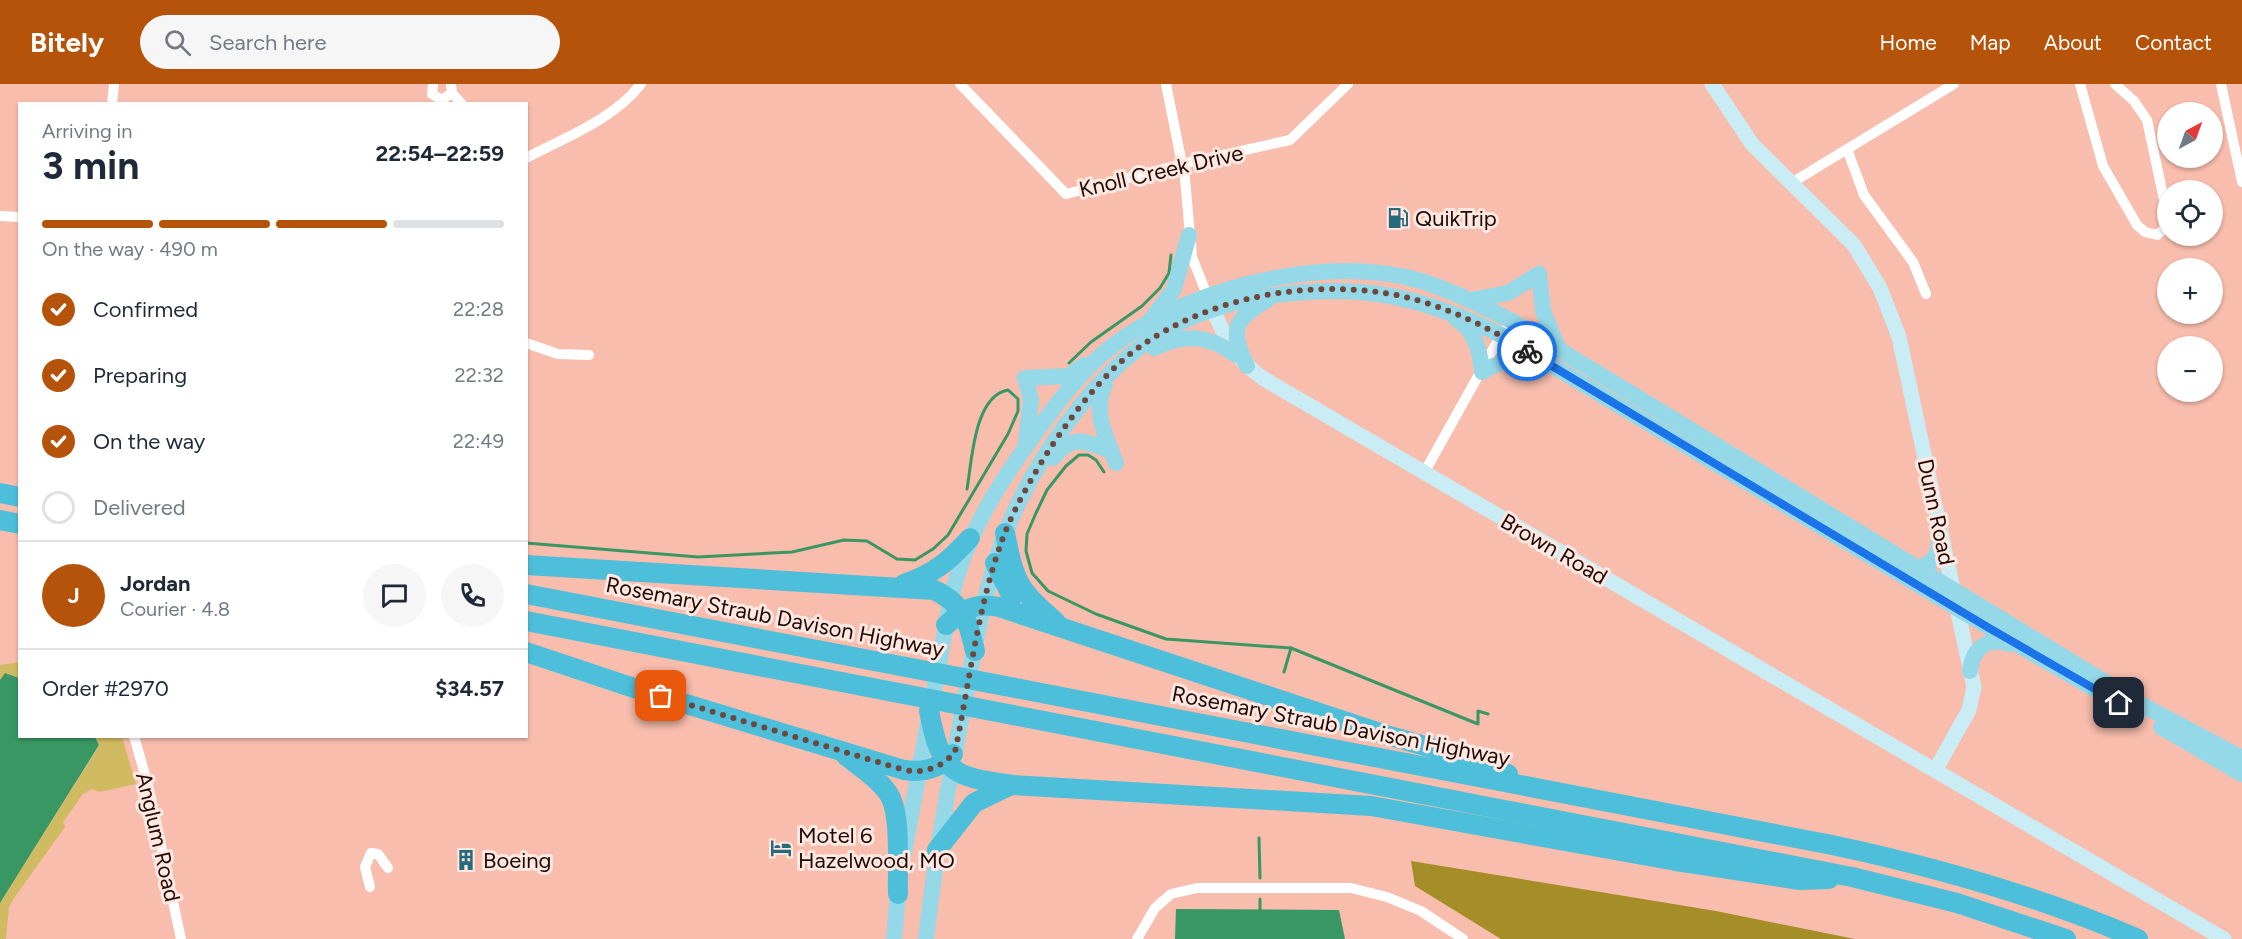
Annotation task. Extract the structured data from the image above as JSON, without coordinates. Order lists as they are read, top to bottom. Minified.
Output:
{"streets":{"highway":["Rosemary Straub Davison Highway"],"street":["Knoll Creek Drive","Dunn Road","Brown Road","Anglum Road"]},"crossings":[["Dunn Road","Brown Road"]],"places":{"fuel station":["QuikTrip"],"hotel":["Motel 6 Hazelwood, MO"],"building":["Boeing"]},"north":"top right","page":{"header":"Bitely","search":"Search here","nav":["Home","Map","About","Contact"],"map_buttons":["+","−"],"heading":["3 min","Arriving in","22:54–22:59"],"panel":["Jordan","Courier · 4.8","Order #2970","$34.57"],"bar":"On the way · 490 m","list":[["Confirmed","22:28"],["Preparing","22:32"],["On the way","22:49"],"Delivered"],"round":"J"}}
